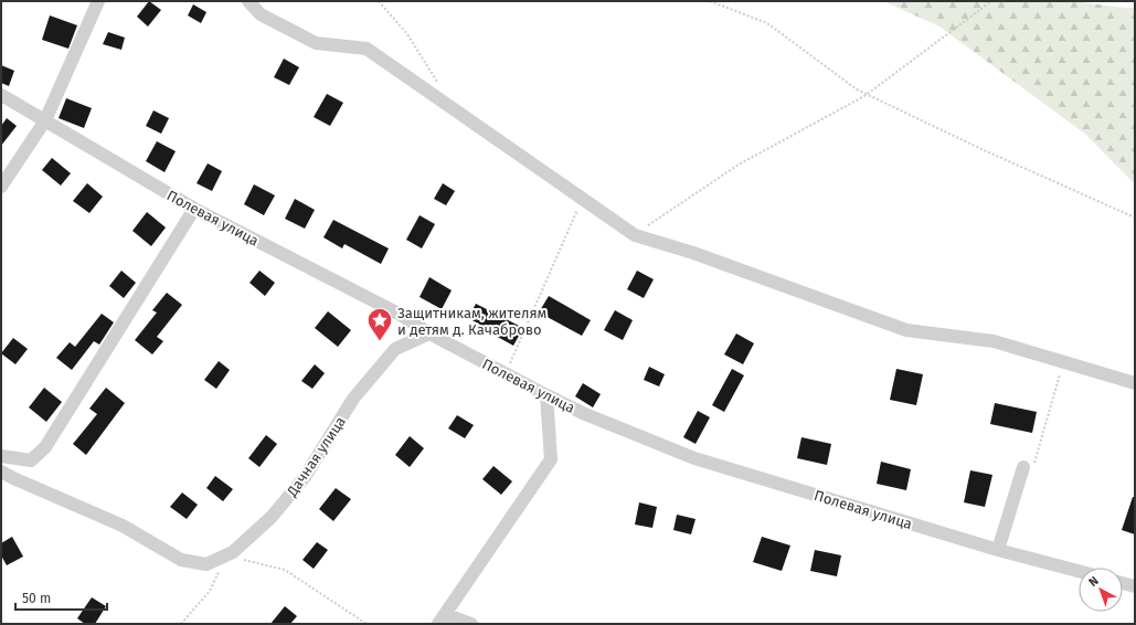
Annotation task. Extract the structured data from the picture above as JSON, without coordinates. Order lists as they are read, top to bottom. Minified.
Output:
{"streets":{"street":["Полевая улица","Дачная улица"]},"crossings":[["Полевая улица","Дачная улица"]],"places":{"place":["Защитникам, жителям и детям д. Качаброво"]},"scale_bar":"50 m","north":"top left"}
